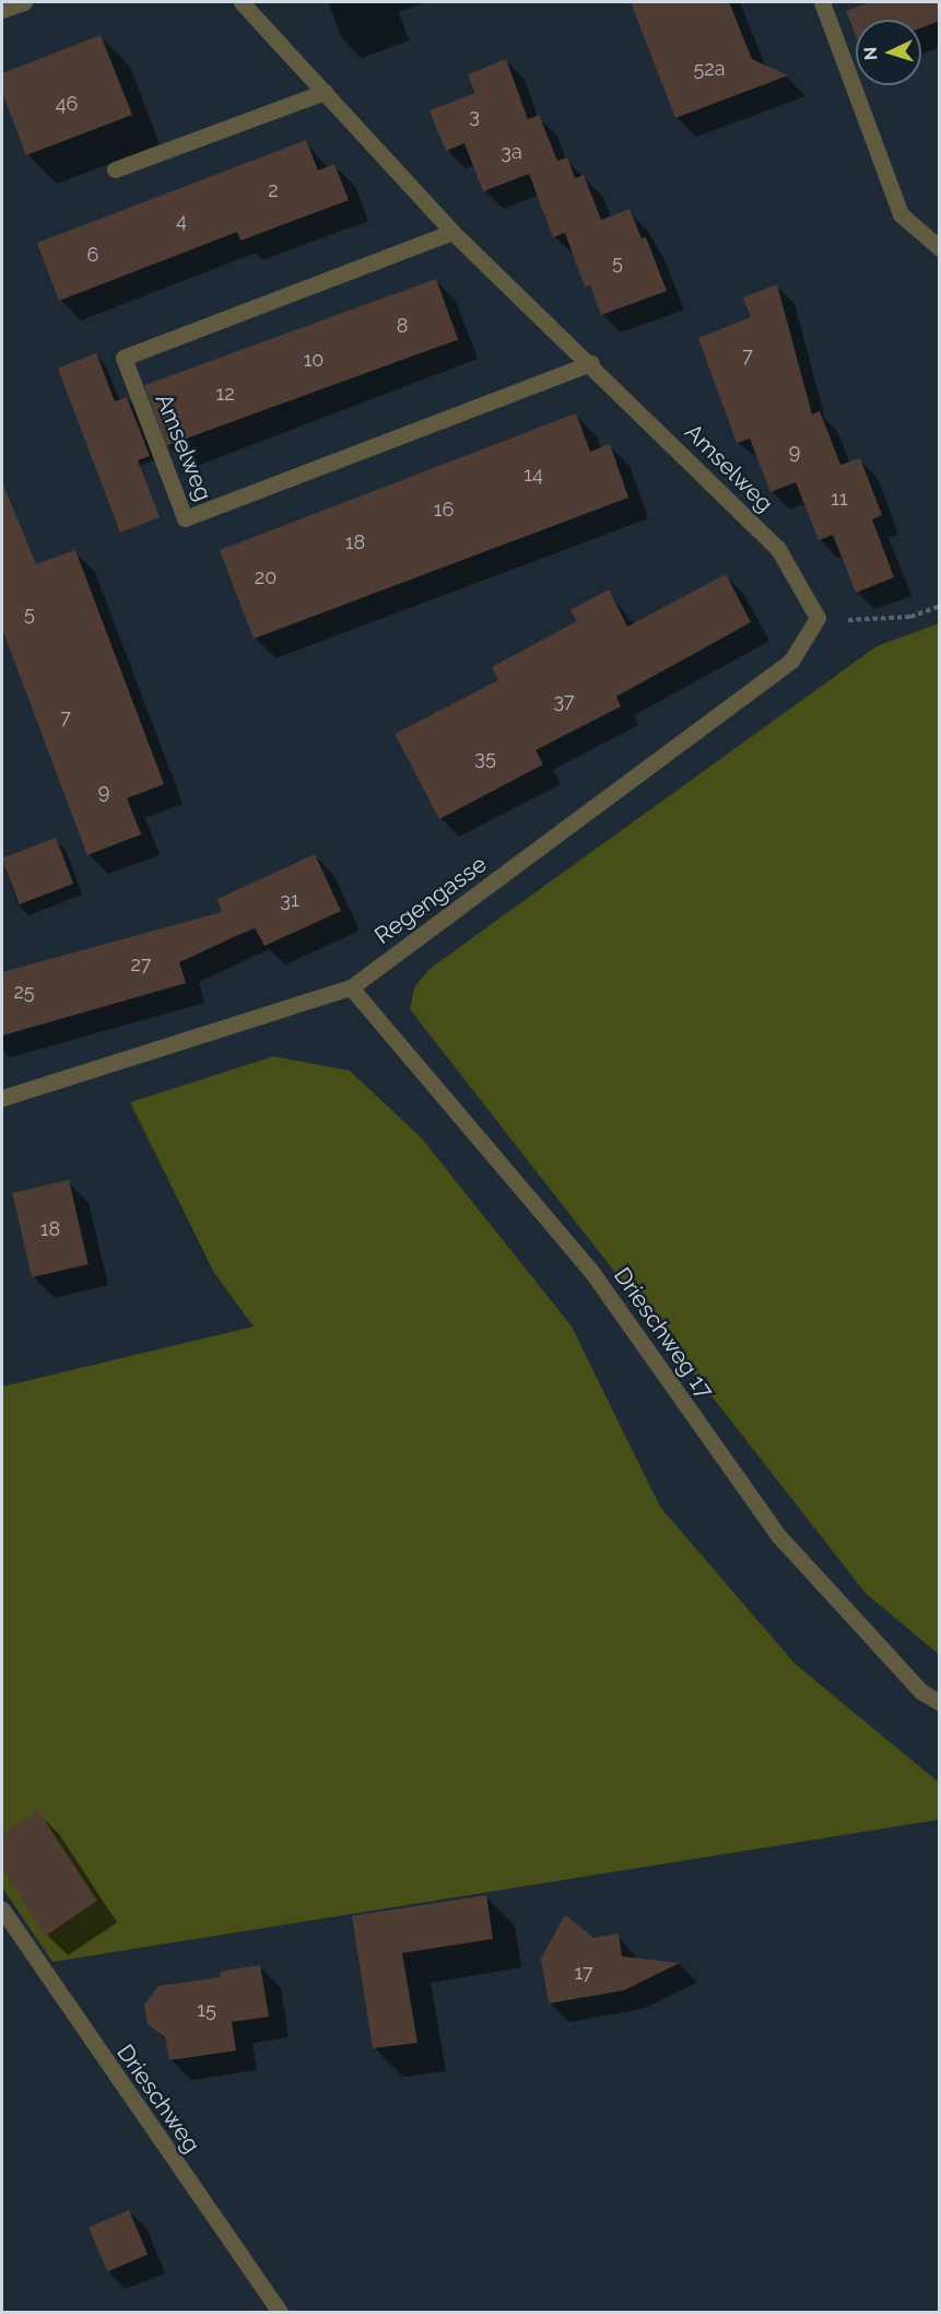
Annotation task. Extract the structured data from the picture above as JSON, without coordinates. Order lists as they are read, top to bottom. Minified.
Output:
{"streets":{"street":["Amselweg","Regengasse","Drieschweg 17","Drieschweg"]},"crossings":[["Amselweg","Regengasse"],["Regengasse","Drieschweg 17"]],"house_numbers":["52a","46","3","3a","2","4","6","5","8","7","10","12","9","14","11","16","18","20","5","37","7","35","9","31","27","25","18","17","15"],"north":"left"}
